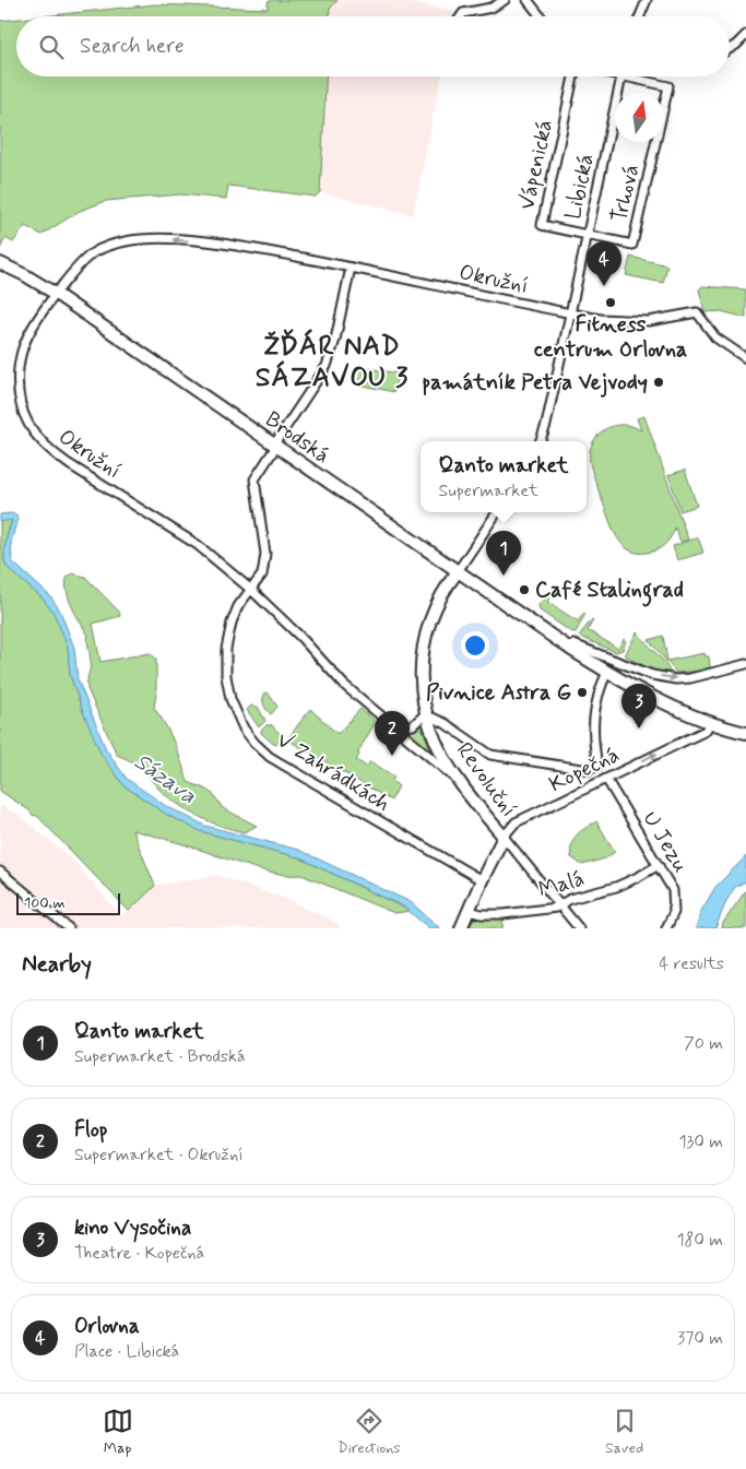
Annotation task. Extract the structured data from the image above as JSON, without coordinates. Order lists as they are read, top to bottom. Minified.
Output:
{"streets":{"main road":["Brodská","Revoluční"],"street":["Vápenická","Libická","Trhová","Okružní","Kopečná","V Zahrádkách","U Jezu","Malá"]},"crossings":[["Vápenická","Libická"],["Vápenická","Trhová"],["Libická","Trhová"],["Libická","Okružní"],["Okružní","Brodská"],["Okružní","V Zahrádkách"],["Okružní","Revoluční"],["Brodská","Kopečná"],["Brodská","V Zahrádkách"],["Brodská","Revoluční"],["Kopečná","Revoluční"],["Kopečná","U Jezu"],["U Jezu","Malá"]],"one_way":["Kopečná"],"districts":["ŽĎÁR NAD SÁZAVOU 3"],"water":["Sázava"],"places":["Fitness centrum Orlovna","památník Petra Vejvody","Café Stalingrad","Pivnice Astra G"],"scale_bar":"100 m","north":"top","page":{"search":"Search here","pins":["4","1","3","2"],"popup":["Qanto market","Supermarket"],"scale":"100 m","heading":["Nearby","4 results"],"list":[{"mark":"1","name":"Qanto market","note":"Supermarket · Brodská","value":"70 m"},{"mark":"2","name":"Flop","note":"Supermarket · Okružní","value":"130 m"},{"mark":"3","name":"kino Vysočina","note":"Theatre · Kopečná","value":"180 m"},{"mark":"4","name":"Orlovna","note":"Place · Libická","value":"370 m"}],"nav":["Map","Directions","Saved"]}}
